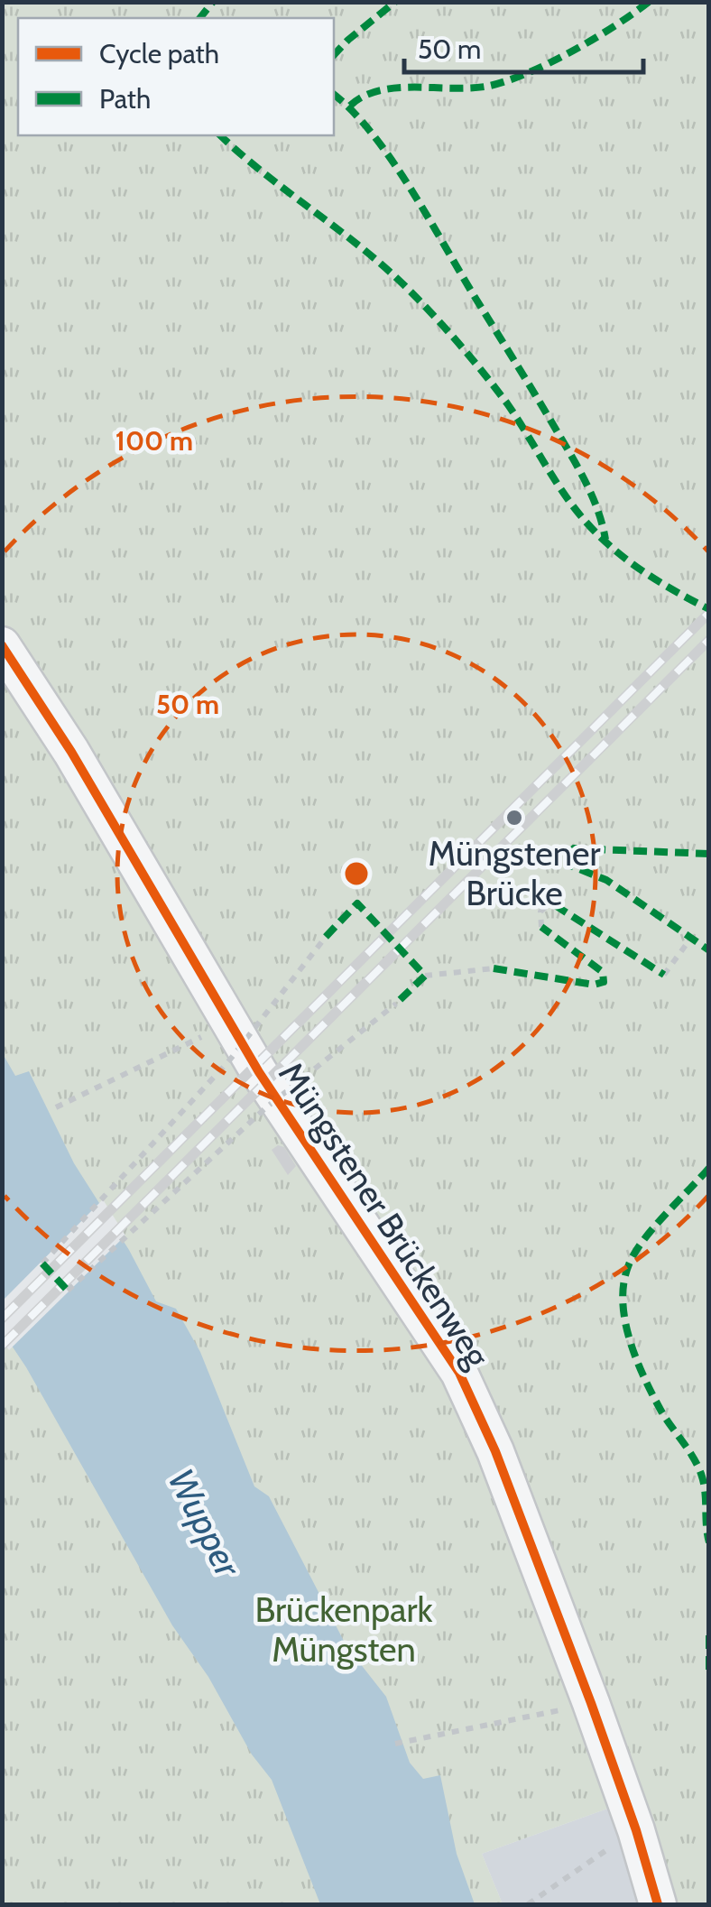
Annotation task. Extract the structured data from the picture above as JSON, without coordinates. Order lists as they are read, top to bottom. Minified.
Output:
{"streets":{"lane":["Müngstener Brückenweg"]},"water":["Wupper"],"parks":["Brückenpark Müngsten"],"places":["Müngstener Brücke"],"legend":["Cycle path","Path"],"scale_bar":"50 m","rings":["100 m","50 m"]}
